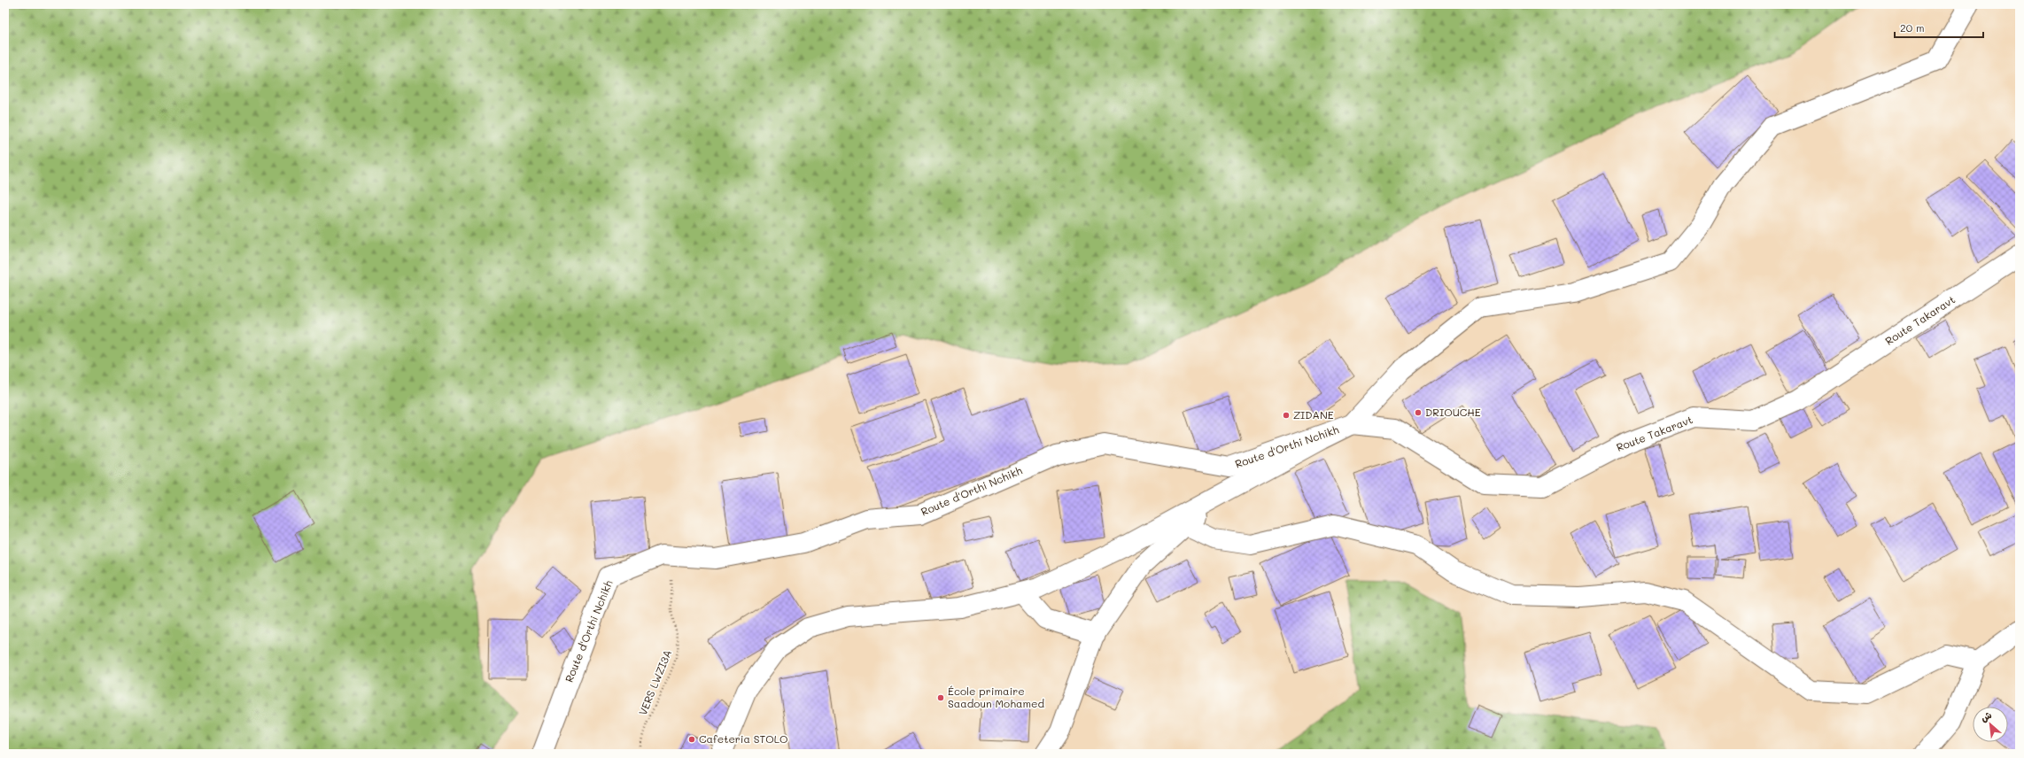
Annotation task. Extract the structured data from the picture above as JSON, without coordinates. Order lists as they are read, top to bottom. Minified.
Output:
{"streets":{"street":["Route Takaravt","Route d'Orthi Nchikh"],"path":["VERS LWZI3A"]},"crossings":[["Route Takaravt","Route d'Orthi Nchikh"],["Route d'Orthi Nchikh","VERS LWZI3A"]],"places":["DRIOUCHE","ZIDANE","École primaire Saadoun Mohamed","Cafeteria STOLO"],"scale_bar":"20 m","north":"top left"}
